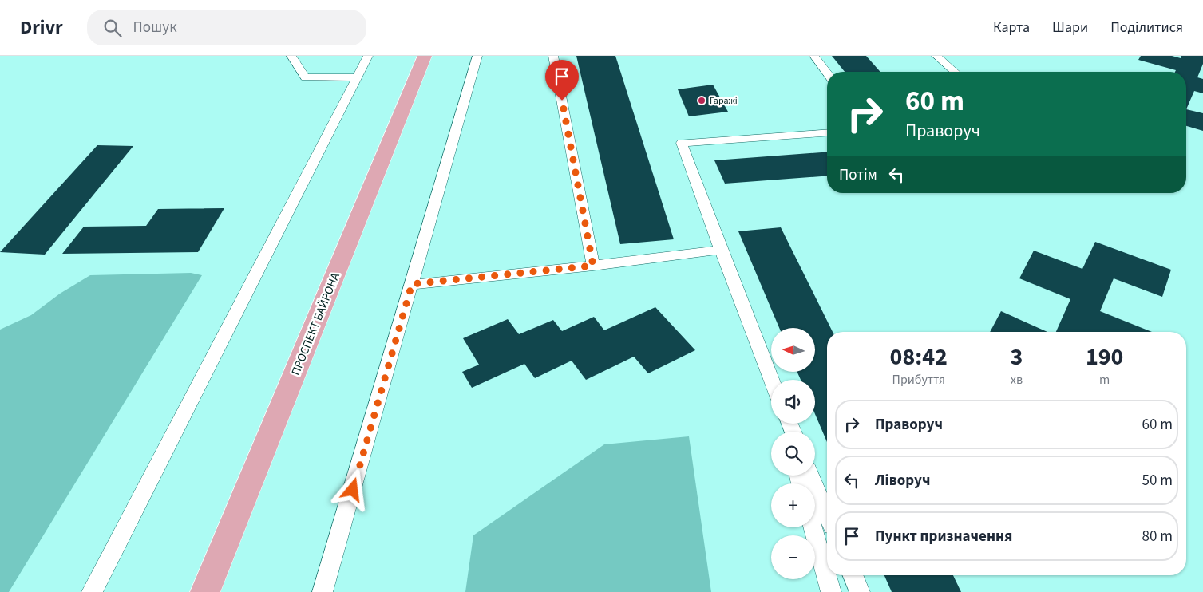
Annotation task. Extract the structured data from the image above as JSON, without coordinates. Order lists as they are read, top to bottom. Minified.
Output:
{"streets":{"main road":["ПРОСПЕКТ БАЙРОНА"]},"places":["Гаражі"],"north":"left","page":{"header":"Drivr","search":"Пошук","nav":["Карта","Шари","Поділитися"],"turn":["60 m","Праворуч"],"then":"Потім","map_buttons":["+","−"],"eta":["08:42","Прибуття","3","хв","190","m"],"list":[{"name":"Праворуч","value":"60 m"},{"name":"Ліворуч","value":"50 m"},{"name":"Пункт призначення","value":"80 m"}]}}
